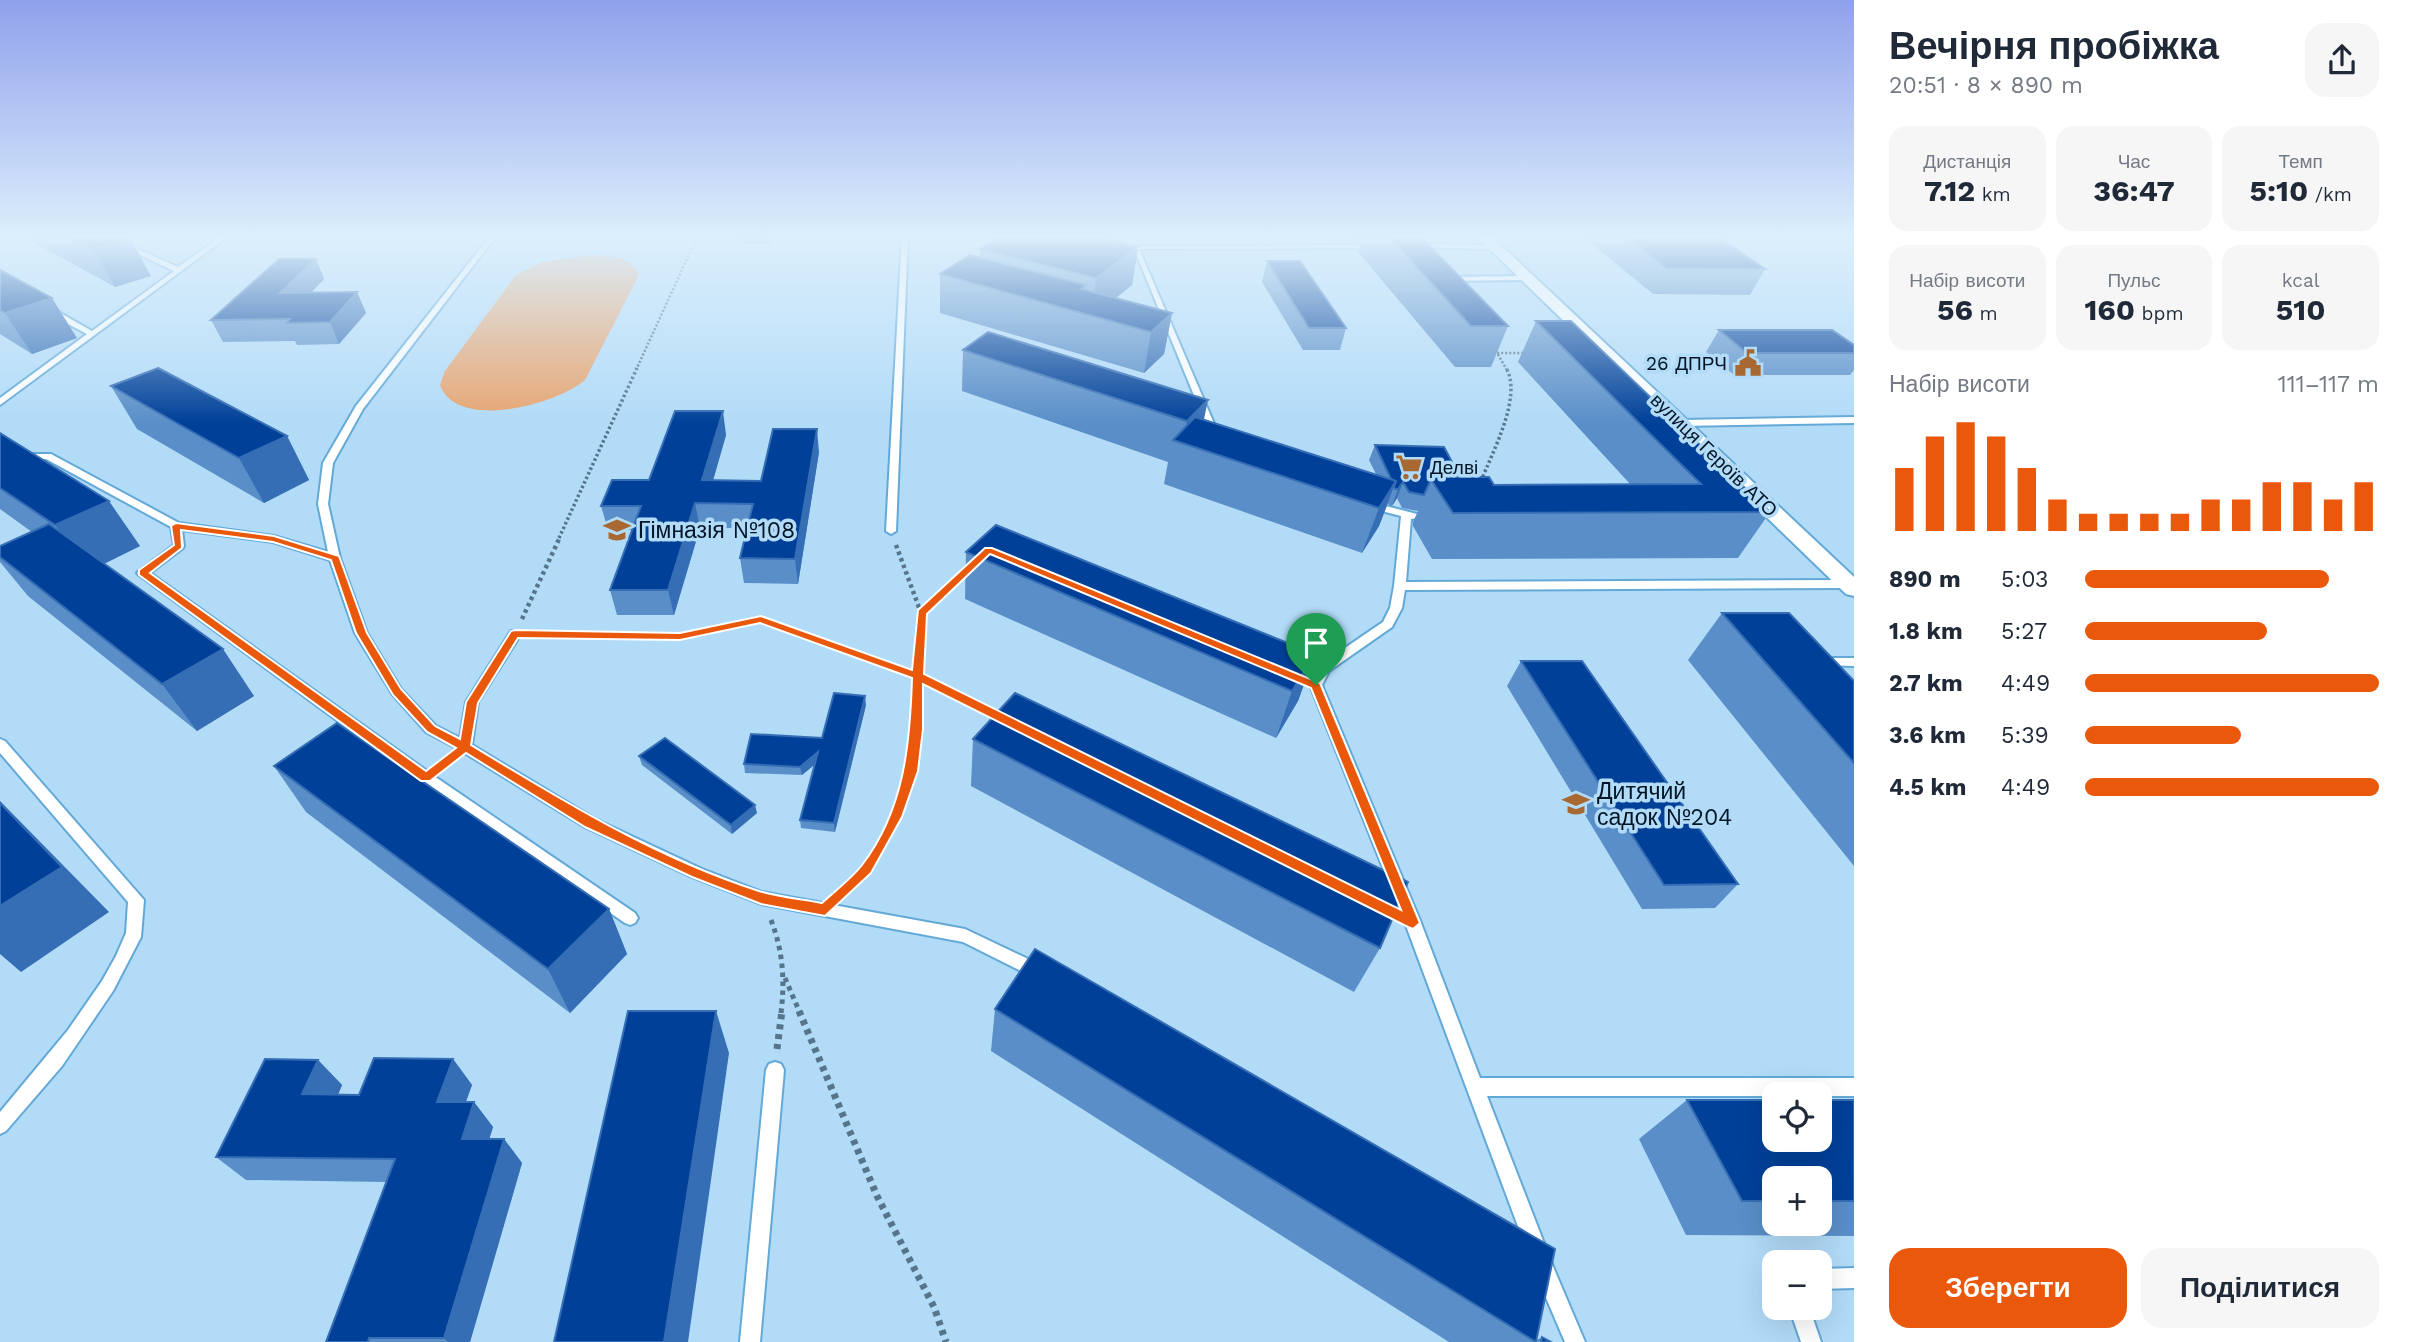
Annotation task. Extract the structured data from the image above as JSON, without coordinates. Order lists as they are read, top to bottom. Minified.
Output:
{"streets":{"street":["вулиця Героїв АТО"]},"places":{"public building":["26 ДПРЧ"],"supermarket":["Делві"],"school or university":["Гімназія №108","Дитячий садок №204"]},"page":{"heading":["Вечірня пробіжка","20:51 · 8 × 890 m"],"stats":[["Дистанція","7.12 km"],["Час","36:47"],["Темп","5:10 /km"],["Набір висоти","56 m"],["Пульс","160 bpm"],["kcal","510"]],"chart":["Набір висоти","111–117 m"],"list":[{"name":"890 m","note":"5:03"},{"name":"1.8 km","note":"5:27"},{"name":"2.7 km","note":"4:49"},{"name":"3.6 km","note":"5:39"},{"name":"4.5 km","note":"4:49"}],"map_buttons":["+","−"],"buttons":["Зберегти","Поділитися"]}}
